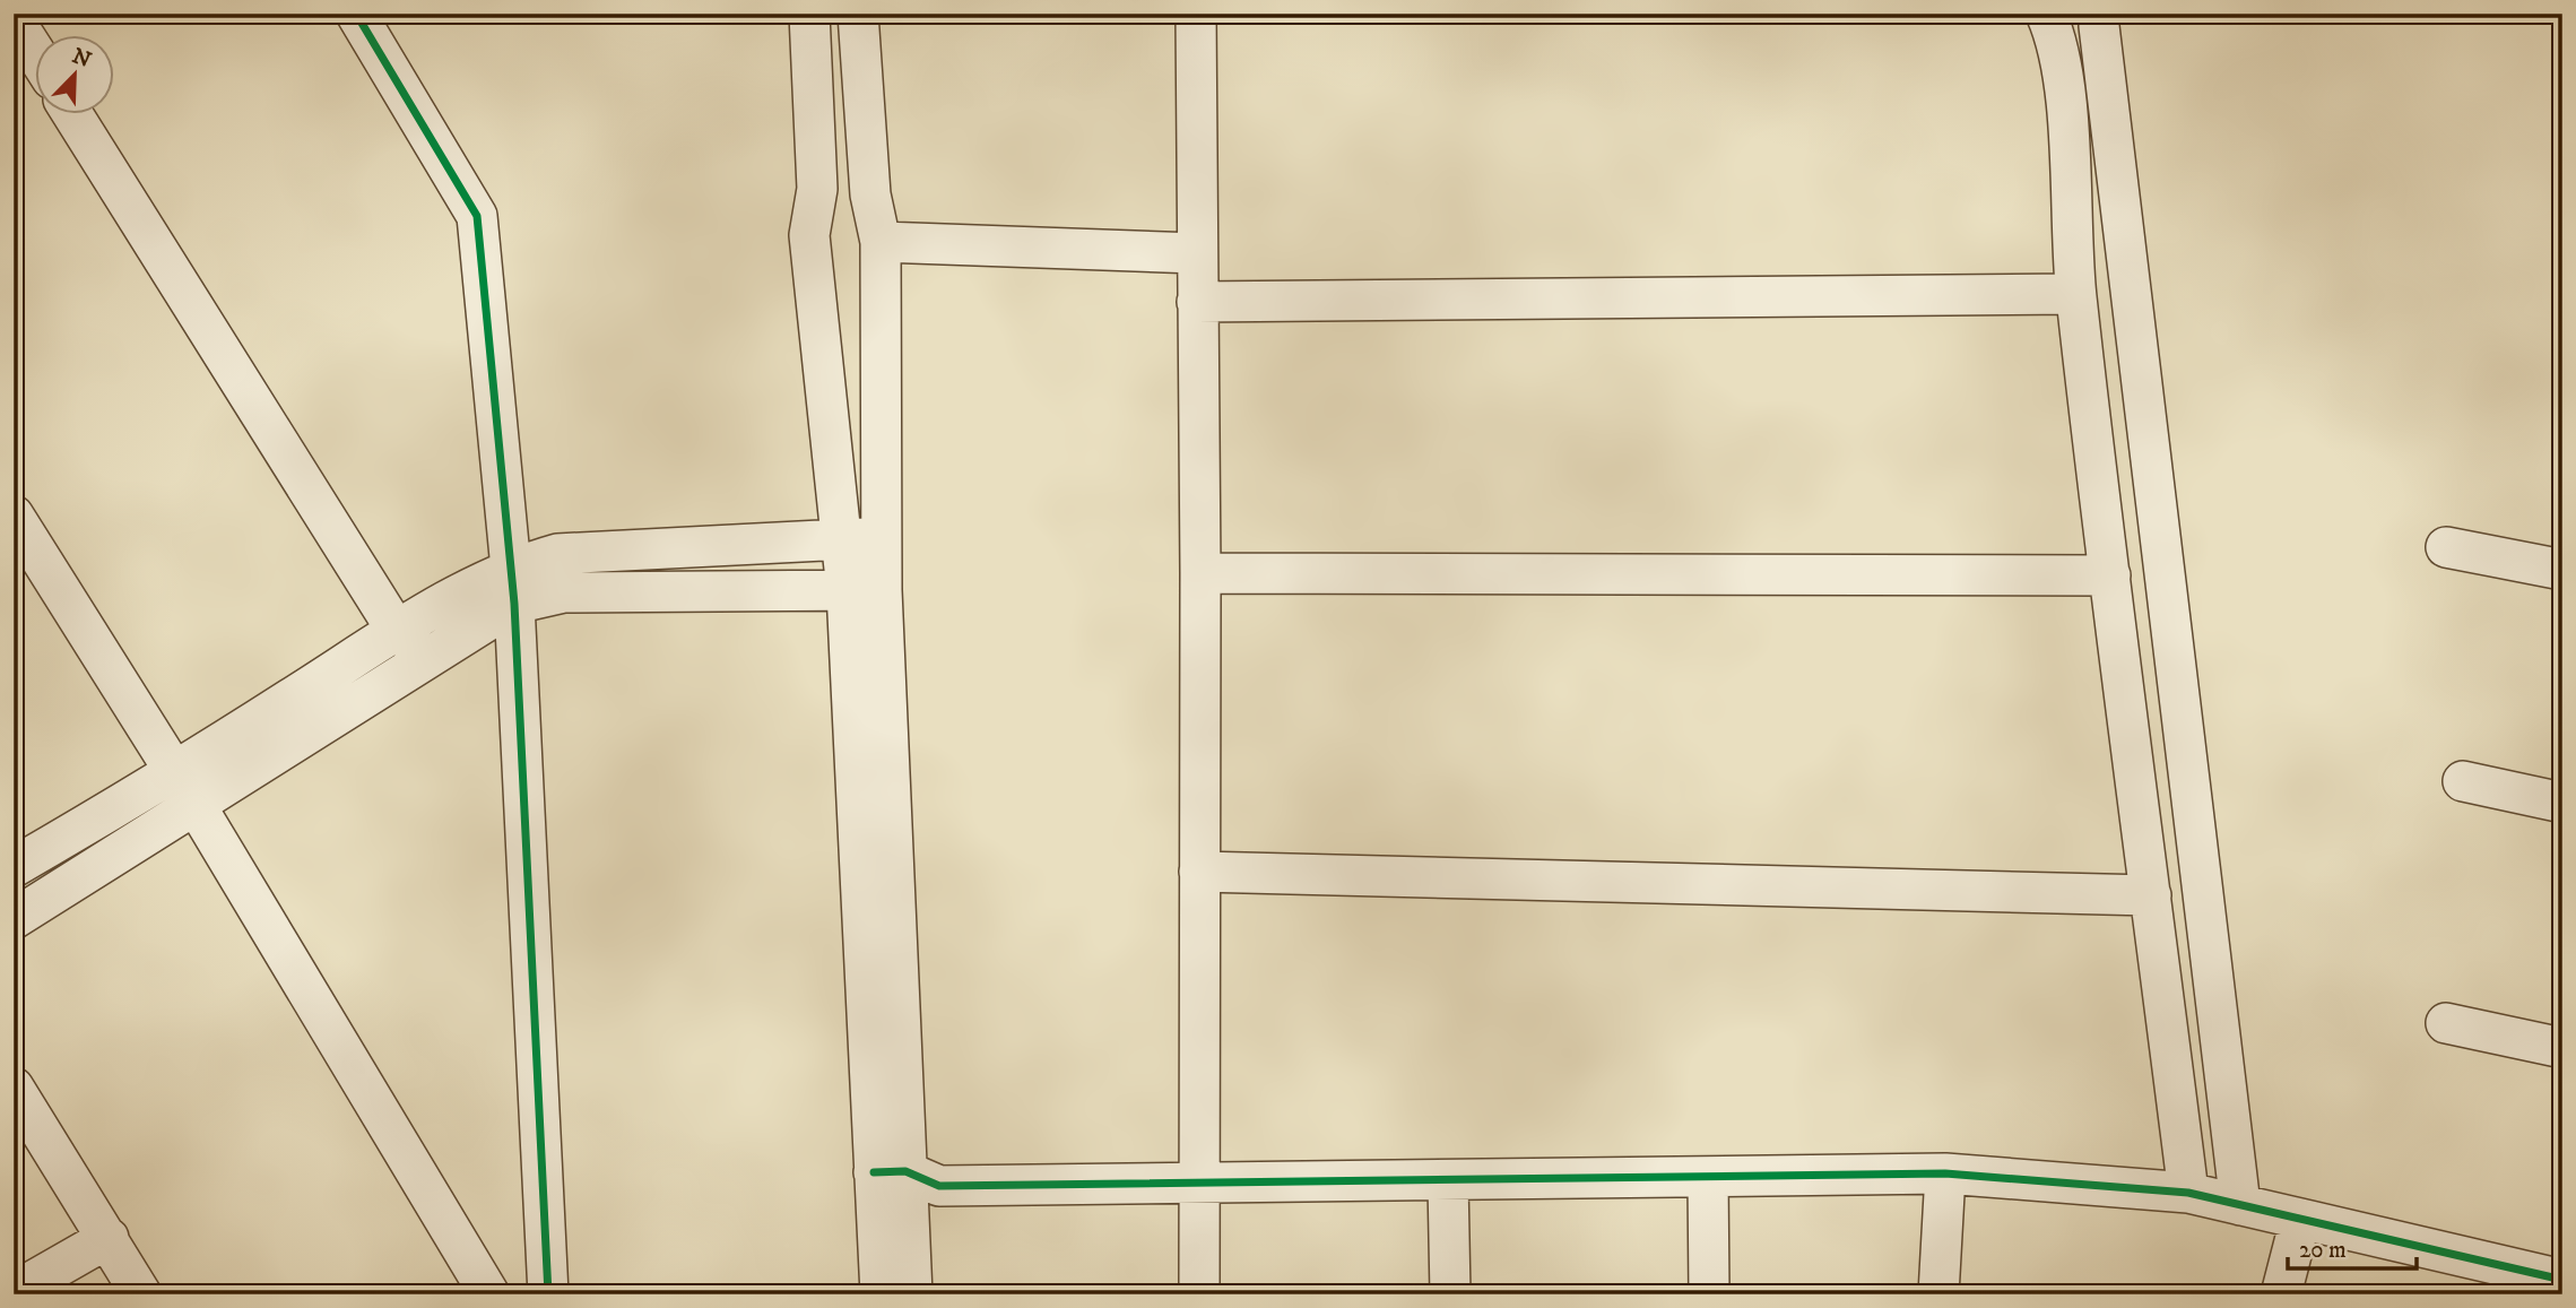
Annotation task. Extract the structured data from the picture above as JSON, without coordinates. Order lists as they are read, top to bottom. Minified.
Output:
{"scale_bar":"20 m","north":"top right"}
